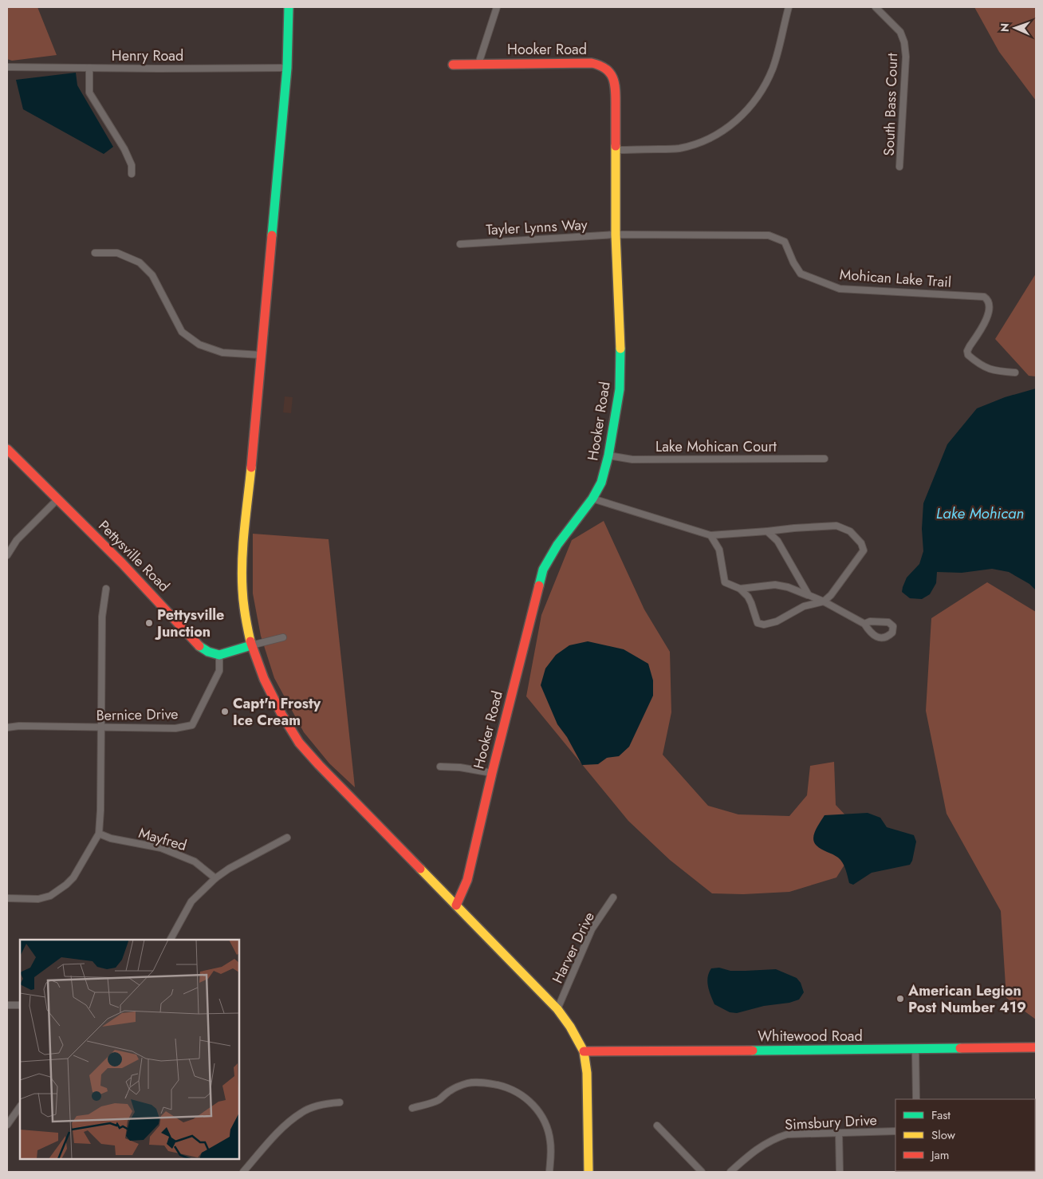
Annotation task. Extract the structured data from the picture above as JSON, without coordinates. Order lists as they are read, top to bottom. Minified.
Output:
{"streets":{"main road":["Hooker Road","Pettysville Road","Whitewood Road"],"street":["Henry Road","South Bass Court","Tayler Lynns Way","Mohican Lake Trail","Lake Mohican Court","Bernice Drive","Mayfred","Harver Drive","Simsbury Drive"]},"crossings":[["Hooker Road","Tayler Lynns Way"],["Hooker Road","Mohican Lake Trail"],["Hooker Road","Lake Mohican Court"],["Tayler Lynns Way","Mohican Lake Trail"],["Pettysville Road","Bernice Drive"]],"water":["Lake Mohican"],"places":["Pettysville Junction","Capt'n Frosty Ice Cream","American Legion Post Number 419"],"legend":["Fast","Slow","Jam"],"north":"left"}
